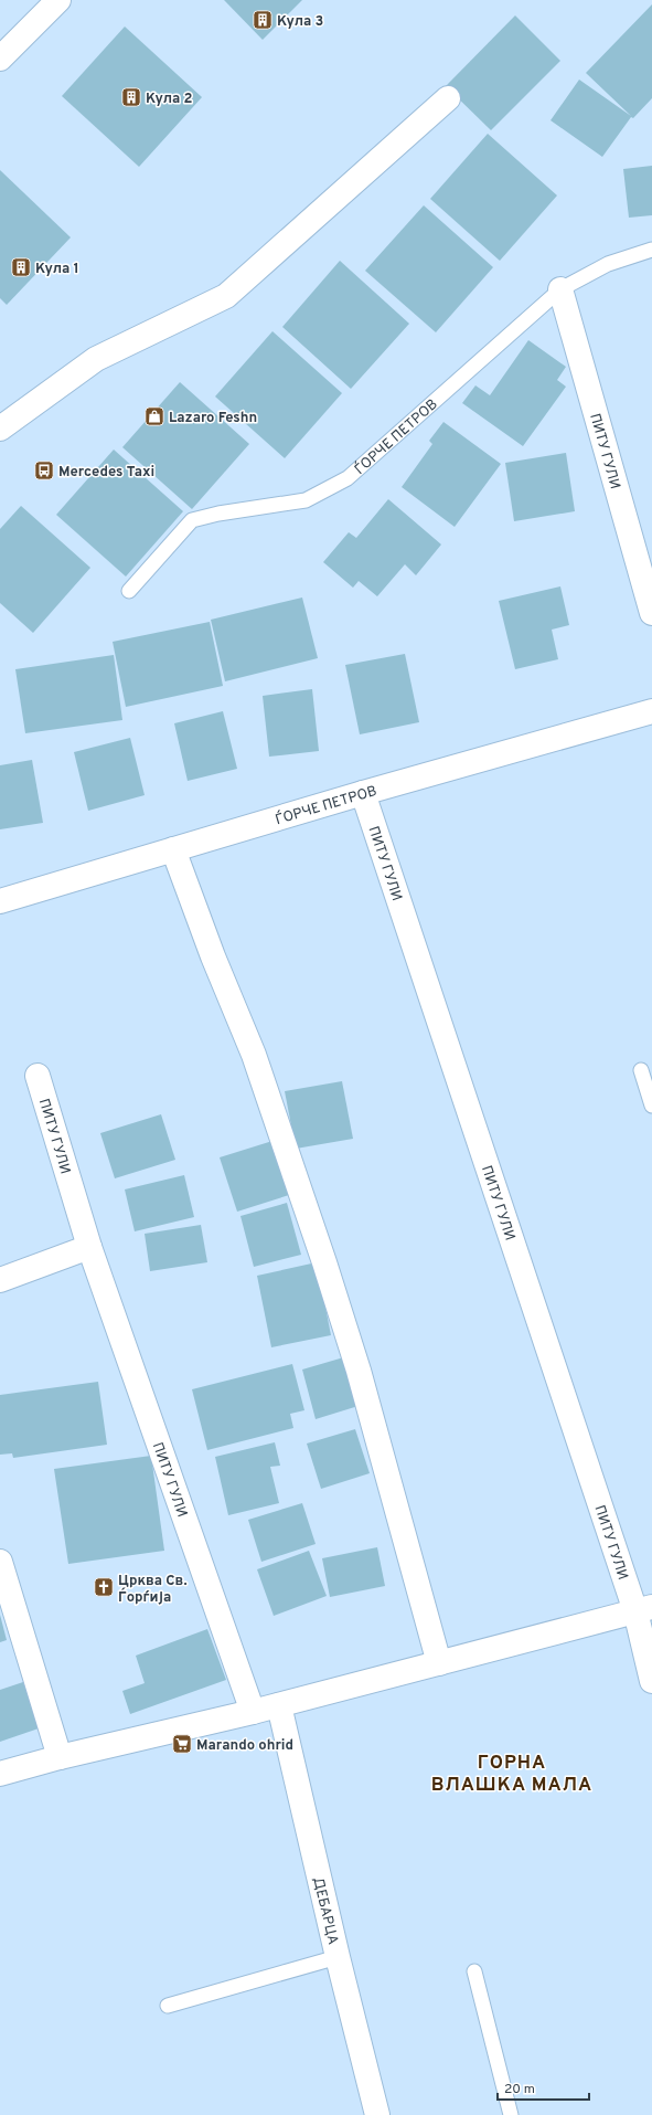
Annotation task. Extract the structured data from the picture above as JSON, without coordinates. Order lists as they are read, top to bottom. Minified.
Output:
{"streets":{"street":["ЃОРЧЕ ПЕТРОВ","ПИТУ ГУЛИ","ДЕБАРЦА"]},"crossings":[["ЃОРЧЕ ПЕТРОВ","ПИТУ ГУЛИ"]],"districts":["ГОРНА ВЛАШКА МАЛА"],"places":{"building":["Кула 3","Кула 2","Кула 1"],"shop":["Lazaro Feshn"],"bus stop":["Mercedes Taxi"],"church":["Црква Св. Ѓoрѓијa"],"supermarket":["Marando ohrid"]},"scale_bar":"20 m"}
